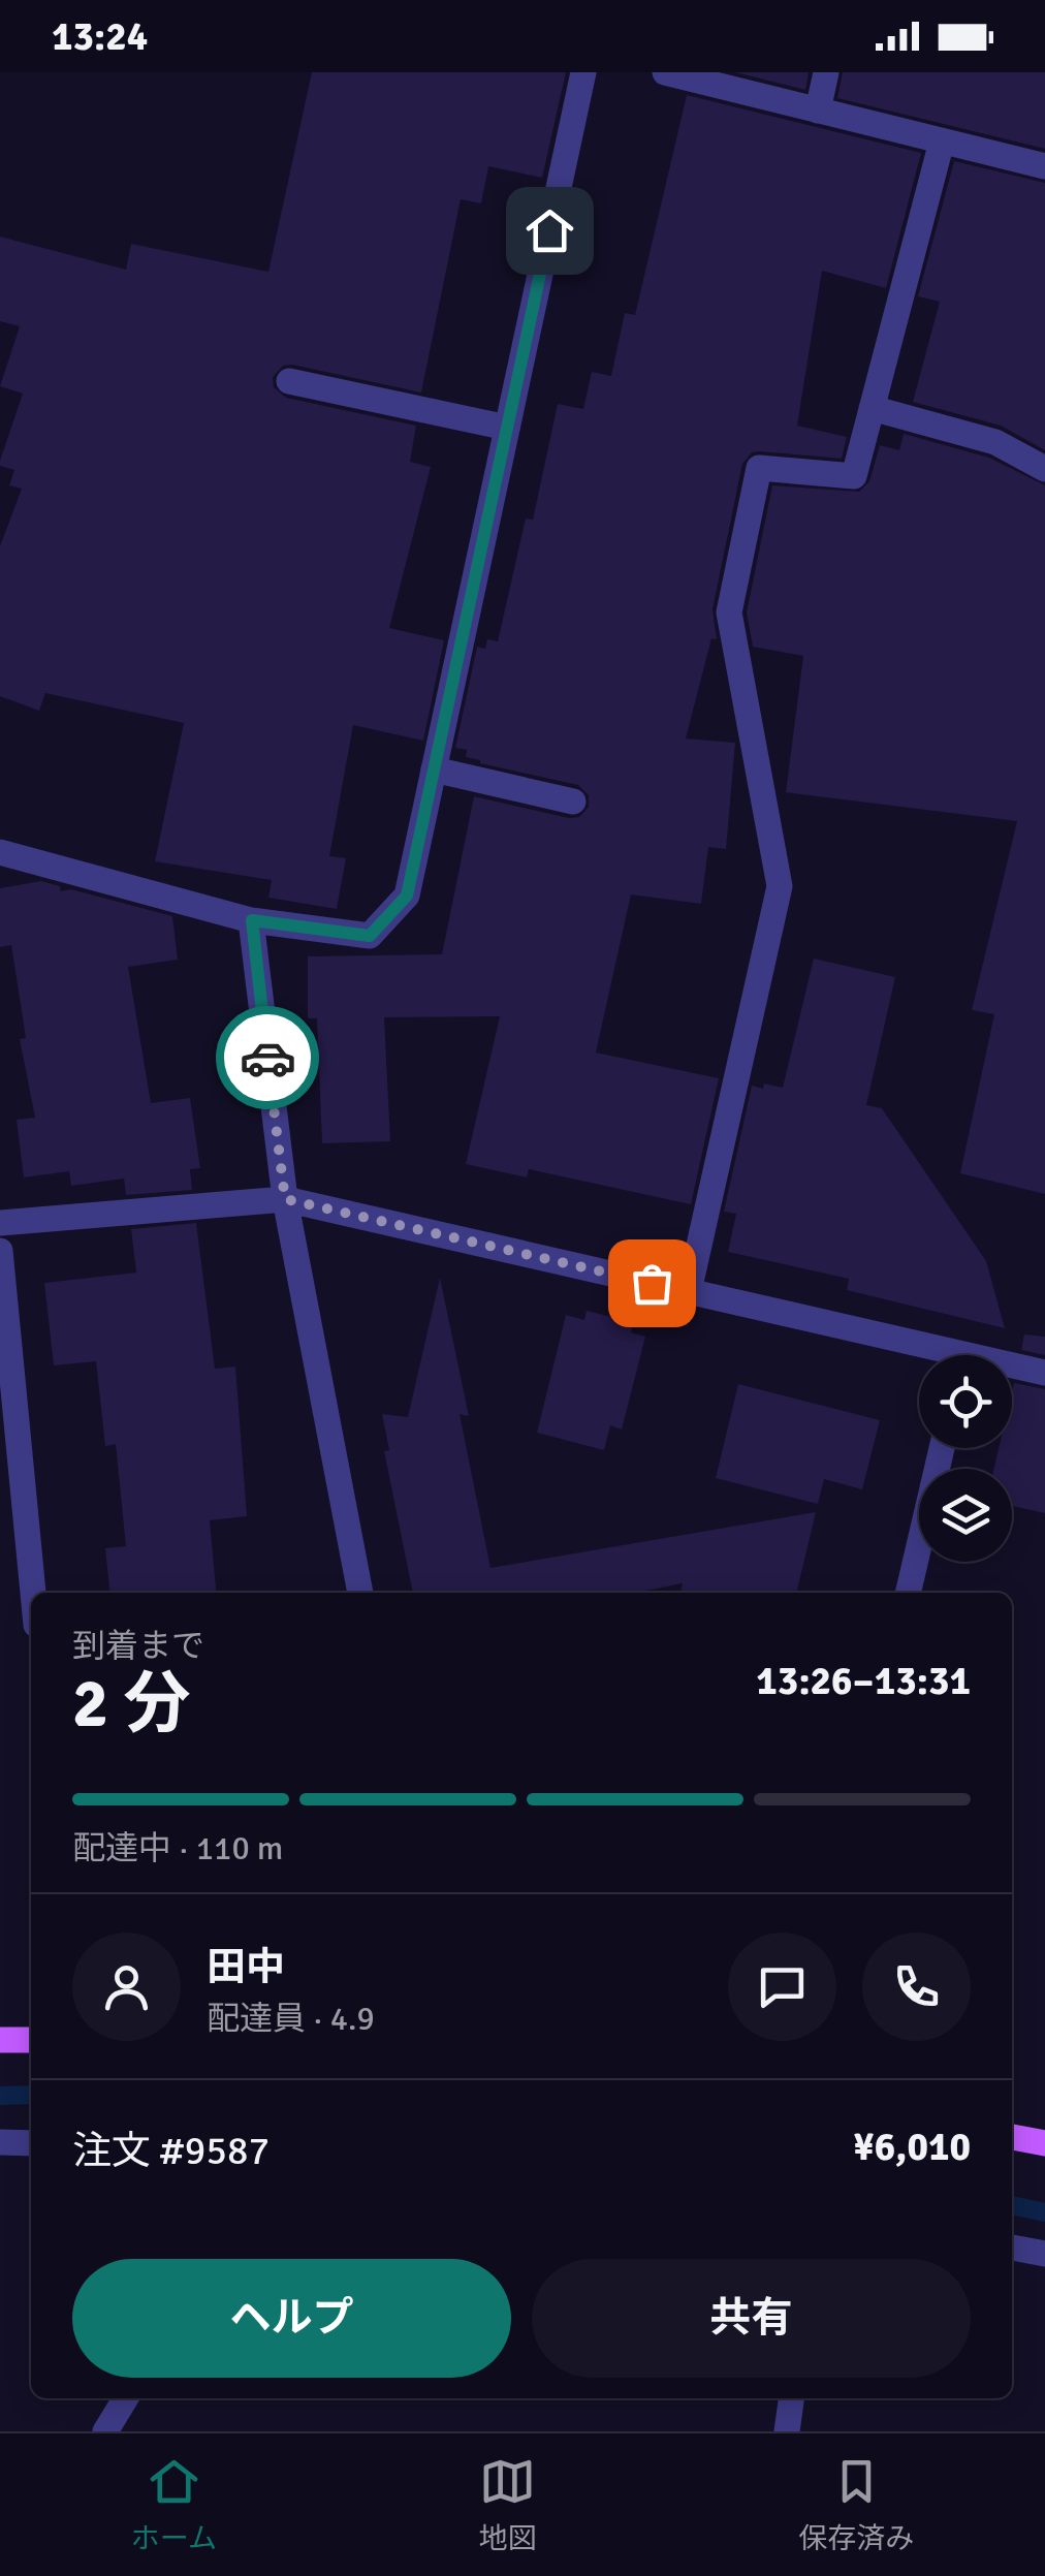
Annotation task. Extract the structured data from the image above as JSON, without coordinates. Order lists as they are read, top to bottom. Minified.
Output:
{"page":{"status":"13:24","heading":["2 分","到着まで","13:26–13:31"],"panel":["田中","配達員 · 4.9","注文 #9587","¥6,010"],"bar":"配達中 · 110 m","buttons":["ヘルプ","共有"],"tabs":["ホーム","地図","保存済み"]}}
